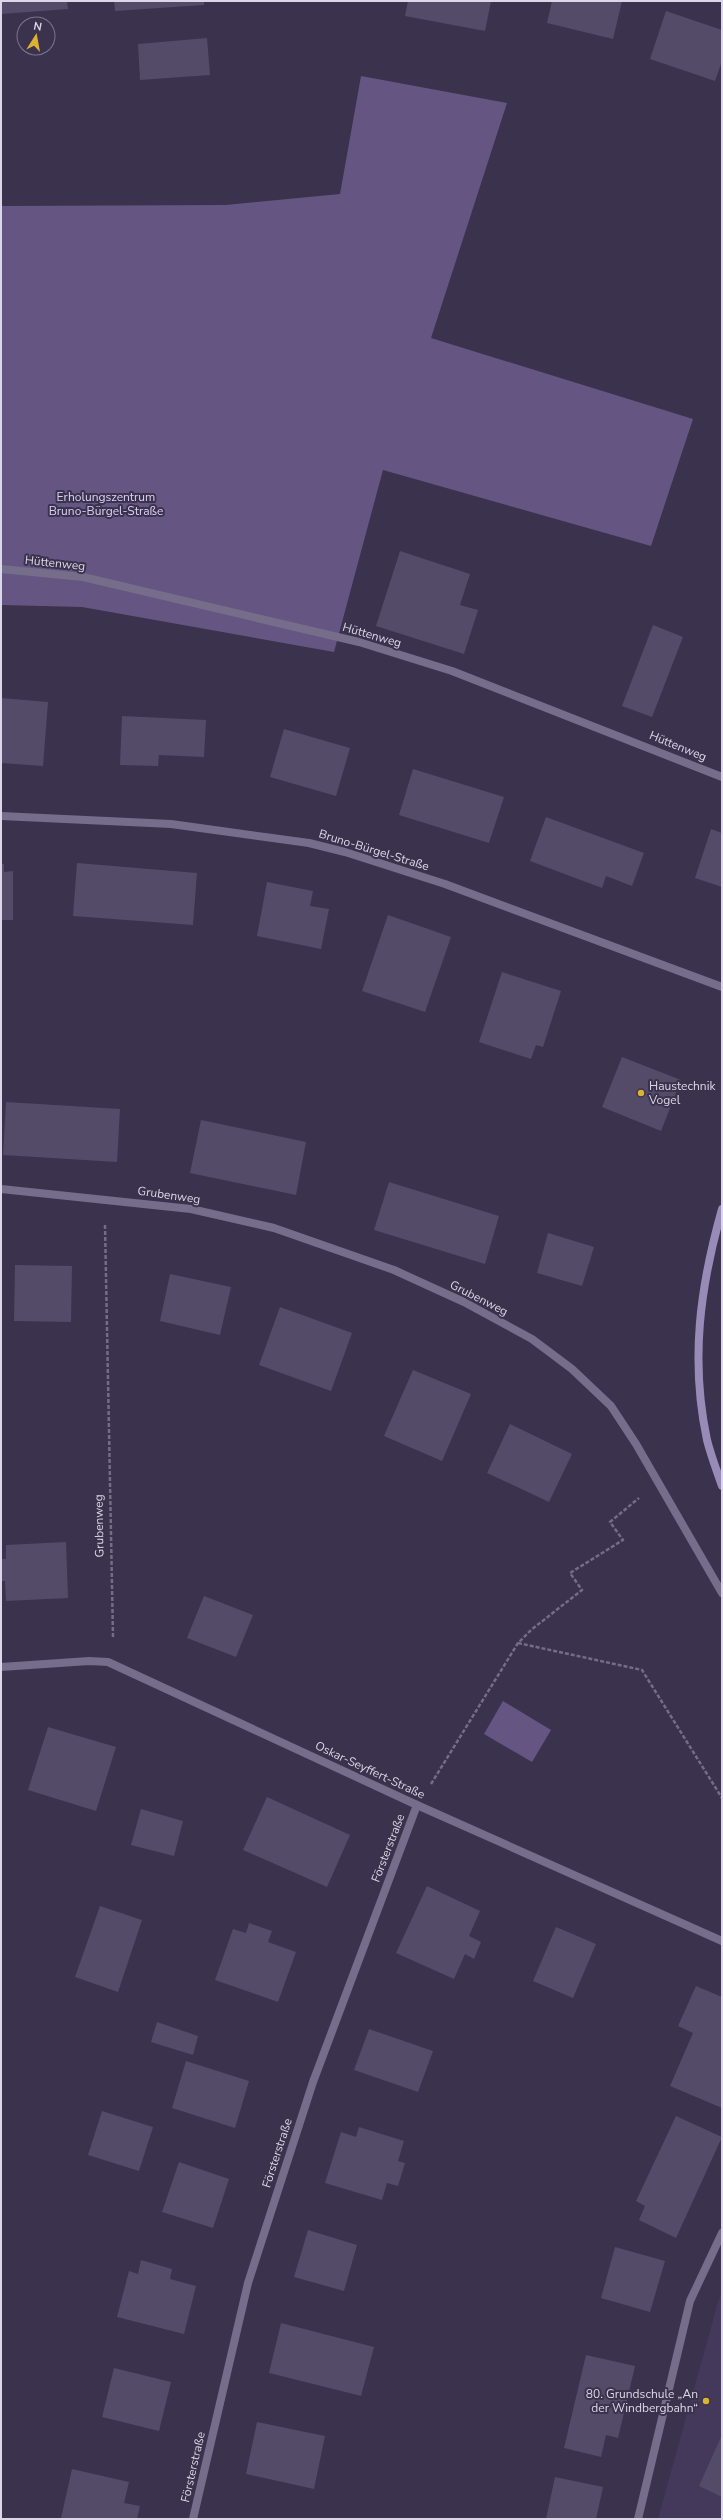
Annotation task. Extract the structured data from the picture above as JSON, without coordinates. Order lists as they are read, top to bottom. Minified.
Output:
{"streets":{"street":["Hüttenweg","Bruno-Bürgel-Straße","Grubenweg","Oskar-Seyffert-Straße","Försterstraße"]},"crossings":[["Grubenweg","Oskar-Seyffert-Straße"],["Oskar-Seyffert-Straße","Försterstraße"]],"parks":["Erholungszentrum Bruno-Bürgel-Straße"],"places":["Haustechnik Vogel","80. Grundschule „An der Windbergbahn“"],"north":"top"}
